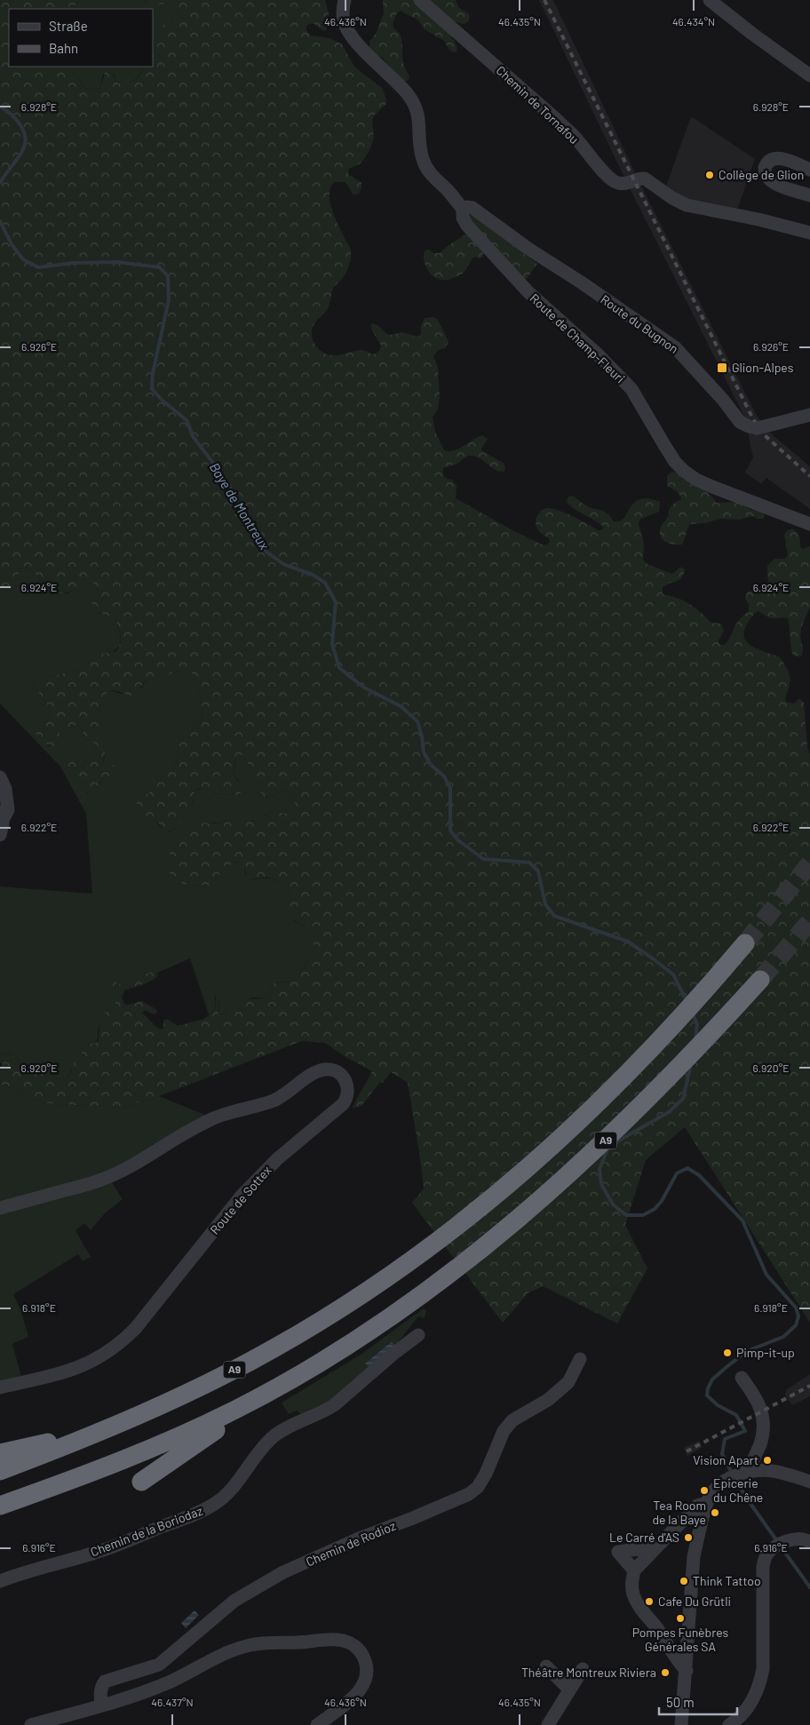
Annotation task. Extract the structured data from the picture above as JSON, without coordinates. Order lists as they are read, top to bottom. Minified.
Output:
{"streets":{"highway":["A9"],"street":["Chemin de Tornafou","Route du Bugnon","Route de Champ-Fleuri","Route de Sottex","Chemin de la Boriodaz","Chemin de Rodioz"]},"crossings":[["Route du Bugnon","Route de Champ-Fleuri"]],"water":["Baye de Montreux"],"places":{"other":["Collège de Glion","Pimp-it-up","Vision Apart","Epicerie du Chêne","Tea Room de la Baye","Le Carré d'AS","Think Tattoo","Cafe Du Grütli","Pompes Funèbres Générales SA","Théâtre Montreux Riviera"],"transit":["Glion-Alpes"]},"legend":["Straße","Bahn"],"scale_bar":"50 m","coordinates":["46.436°N","46.435°N","46.434°N","6.928°E","6.926°E","6.924°E","6.922°E","6.920°E","6.918°E","6.916°E","46.437°N"]}
